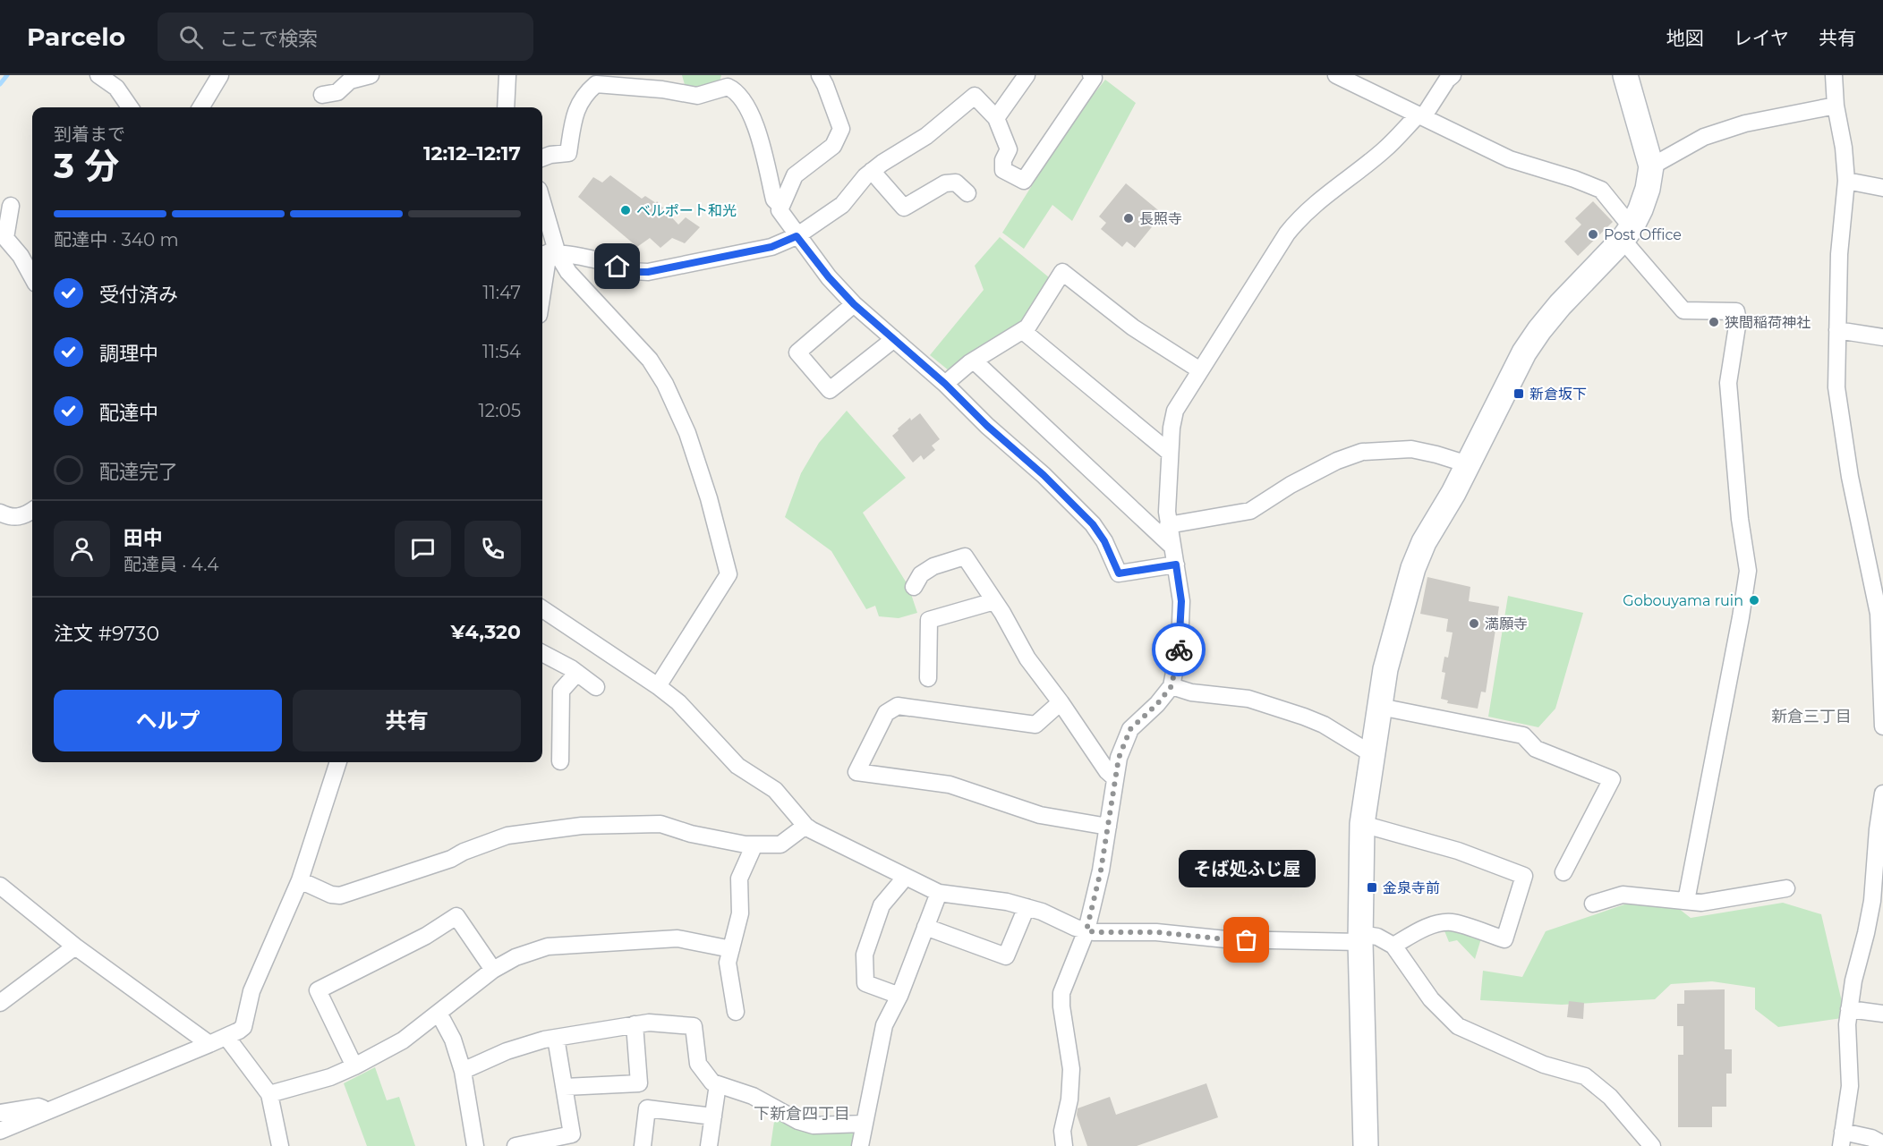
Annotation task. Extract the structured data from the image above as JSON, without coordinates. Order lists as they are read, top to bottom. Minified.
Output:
{"districts":["新倉三丁目","下新倉四丁目"],"places":{"other":["ベルポート和光","長照寺","Post Office","狭間稲荷神社","Gobouyama ruin","満願寺","そば処ふじ屋"],"transit":["新倉坂下","金泉寺前"]},"page":{"header":"Parcelo","search":"ここで検索","nav":["地図","レイヤ","共有"],"heading":["3 分","到着まで","12:12–12:17"],"panel":["田中","配達員 · 4.4","注文 #9730","¥4,320"],"bar":"配達中 · 340 m","list":[["受付済み","11:47"],["調理中","11:54"],["配達中","12:05"],"配達完了"],"buttons":["ヘルプ","共有"],"bubble":"そば処ふじ屋"}}
